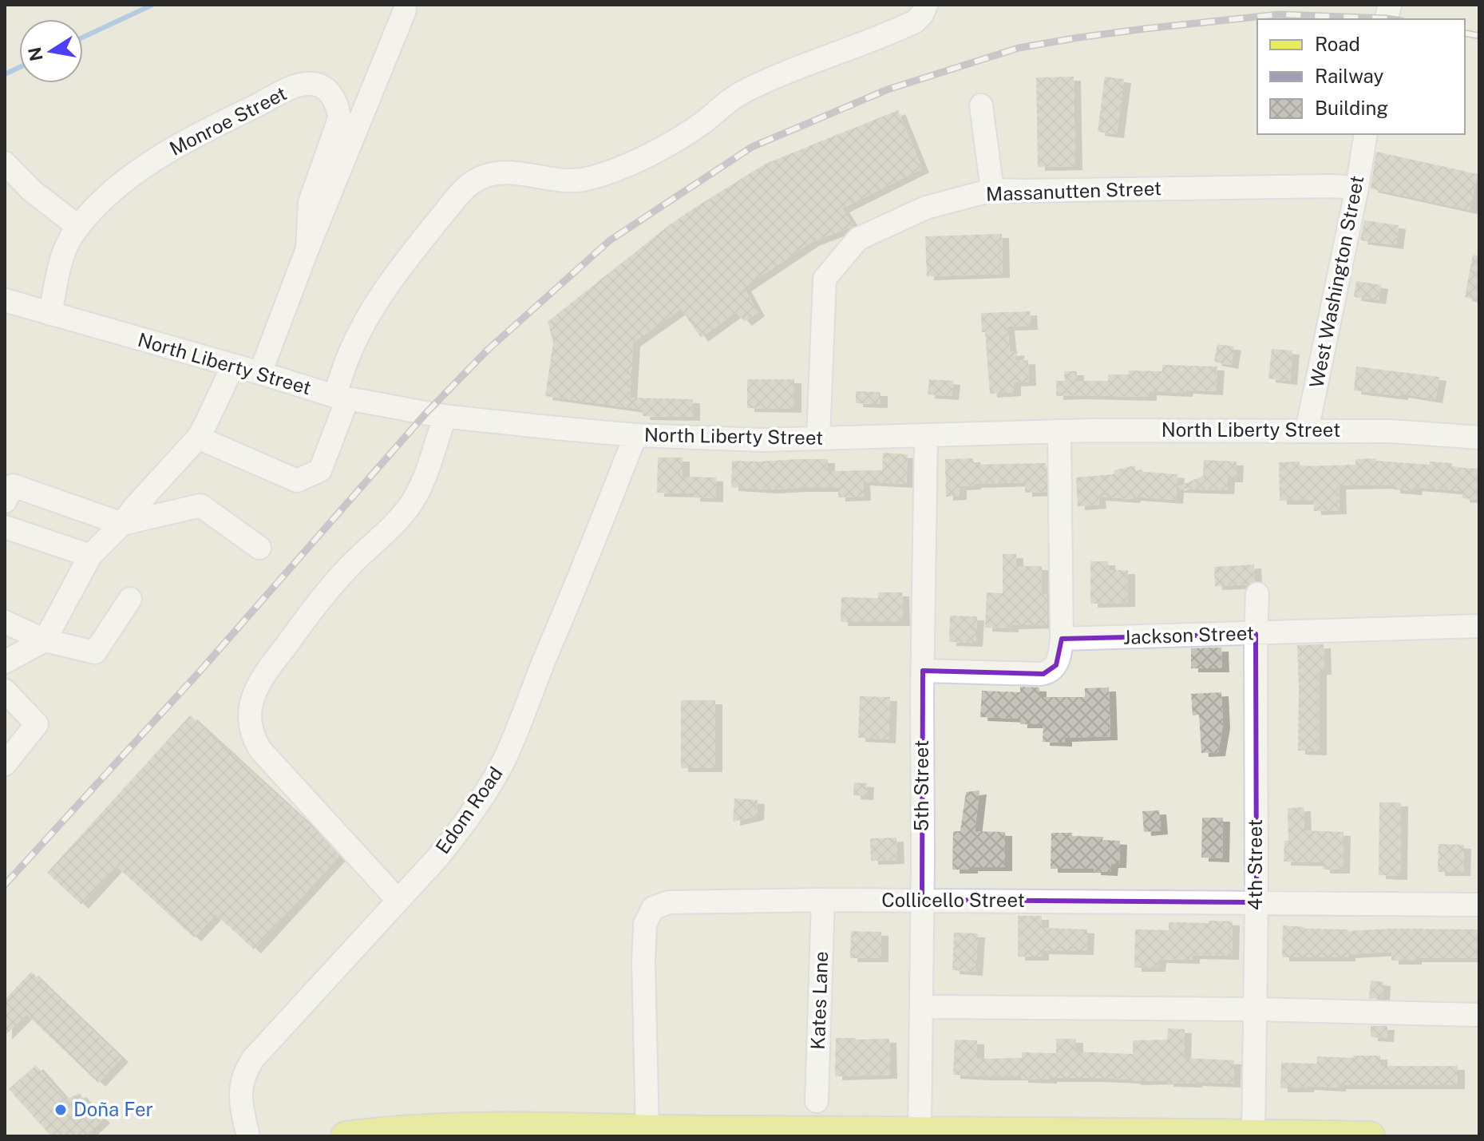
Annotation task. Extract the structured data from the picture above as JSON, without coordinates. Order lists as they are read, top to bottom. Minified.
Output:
{"streets":{"street":["Monroe Street","Massanutten Street","West Washington Street","North Liberty Street","Jackson Street","5th Street","Edom Road","4th Street","Collicello Street","Kates Lane"]},"crossings":[["Monroe Street","North Liberty Street"],["Massanutten Street","West Washington Street"],["Massanutten Street","North Liberty Street"],["West Washington Street","North Liberty Street"],["North Liberty Street","5th Street"],["North Liberty Street","Edom Road"],["Jackson Street","4th Street"],["5th Street","Collicello Street"],["4th Street","Collicello Street"],["Collicello Street","Kates Lane"]],"places":["Doña Fer"],"legend":["Road","Railway","Building"],"north":"left"}
